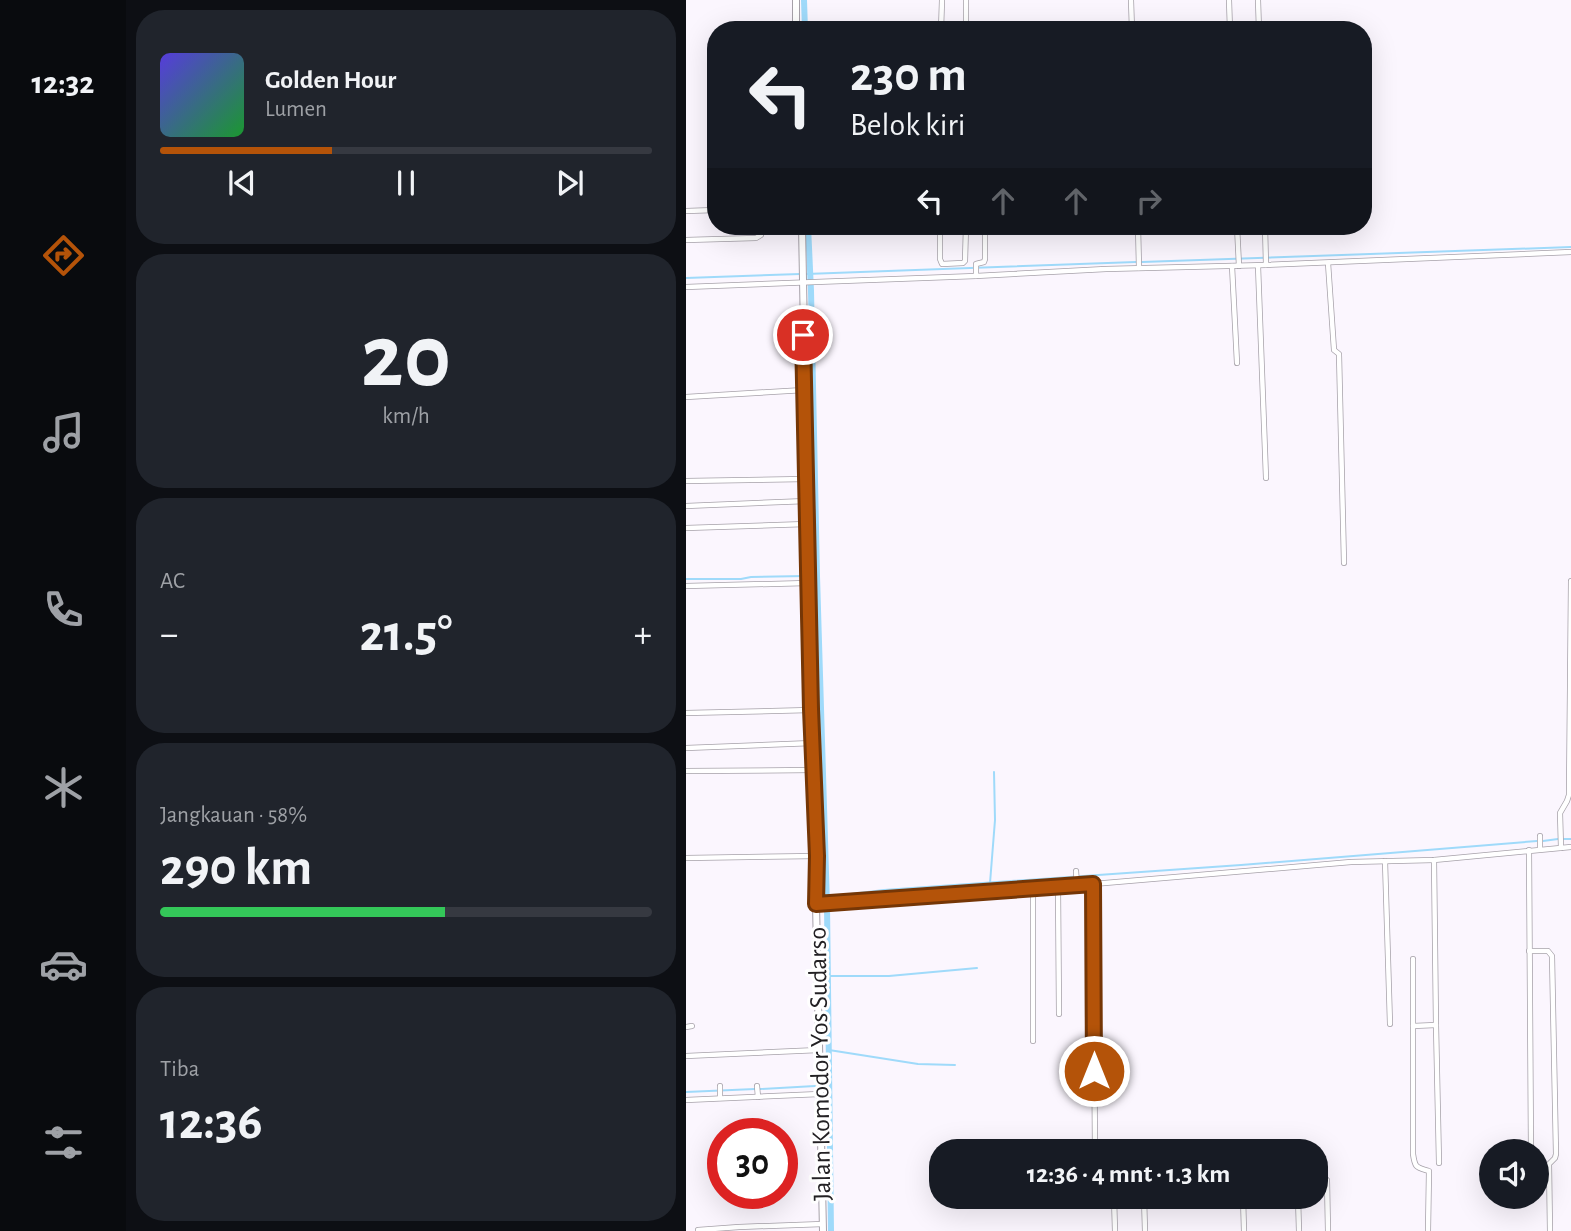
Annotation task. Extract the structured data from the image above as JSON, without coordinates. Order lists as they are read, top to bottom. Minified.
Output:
{"streets":{"street":["Jalan Komodor Yos Sudarso"]},"page":{"tabs":"12:32","turn":["230 m","Belok kiri"],"song":["Golden Hour","Lumen"],"tile":[["20","km/h"],"AC",["Jangkauan · 58%","290 km"],["Tiba","12:36"]],"heat":["−","21.5°","+"],"limit":"30","trip":"12:36 · 4 mnt · 1.3 km"}}
